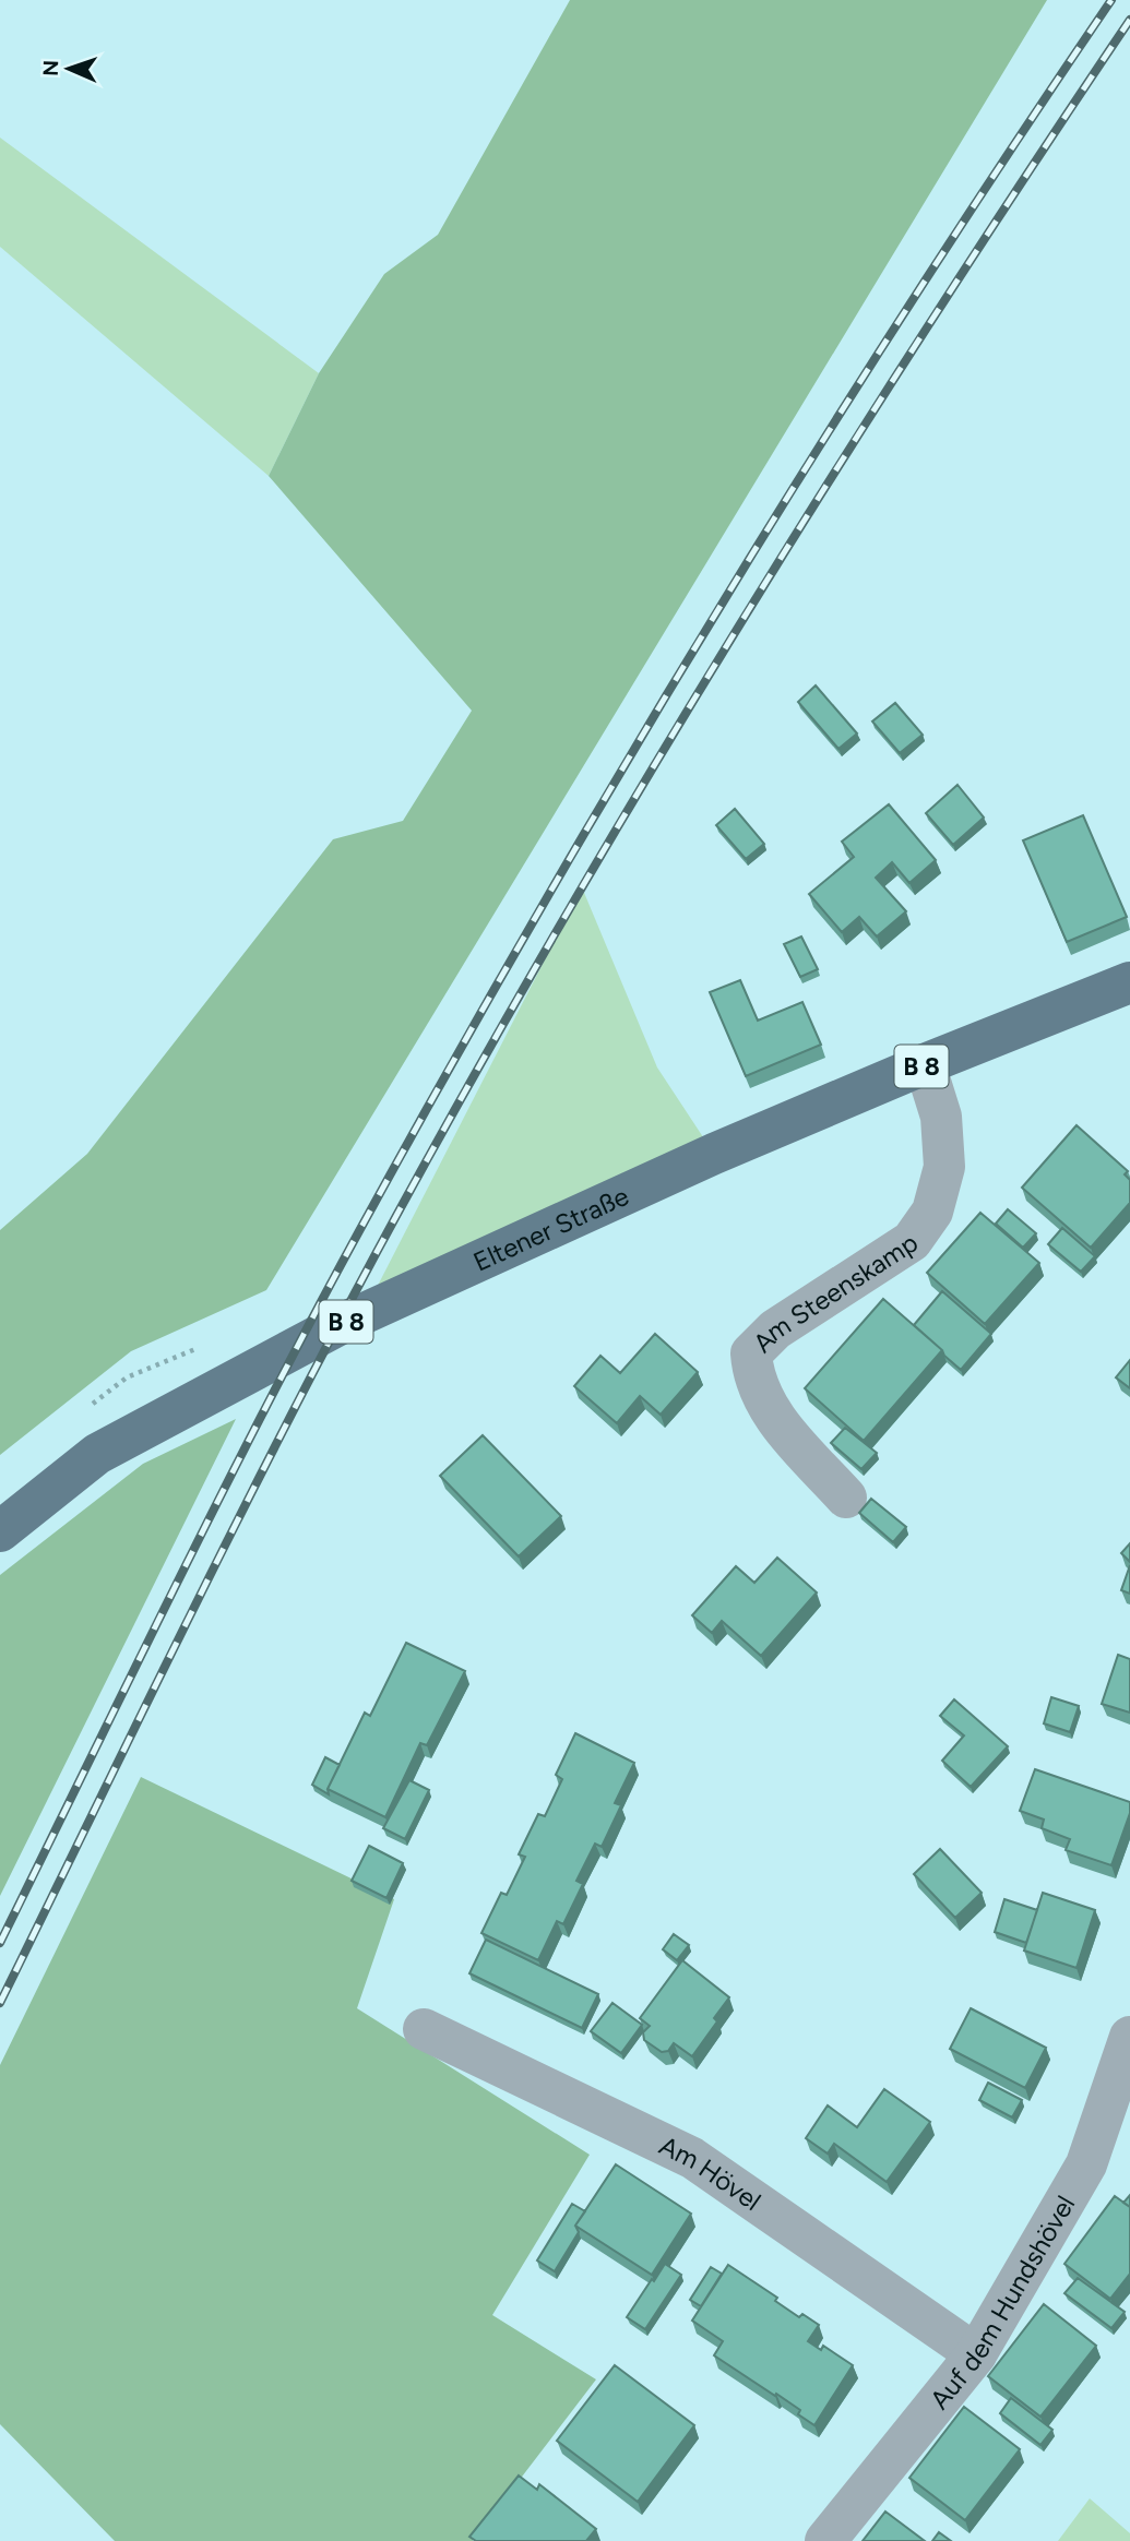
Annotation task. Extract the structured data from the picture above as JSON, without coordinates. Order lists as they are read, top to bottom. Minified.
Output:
{"streets":{"main road":["B 8","Eltener Straße"],"street":["Am Steenskamp","Am Hövel","Auf dem Hundshövel"]},"crossings":[["Eltener Straße","Am Steenskamp"],["Am Hövel","Auf dem Hundshövel"]],"north":"left"}
